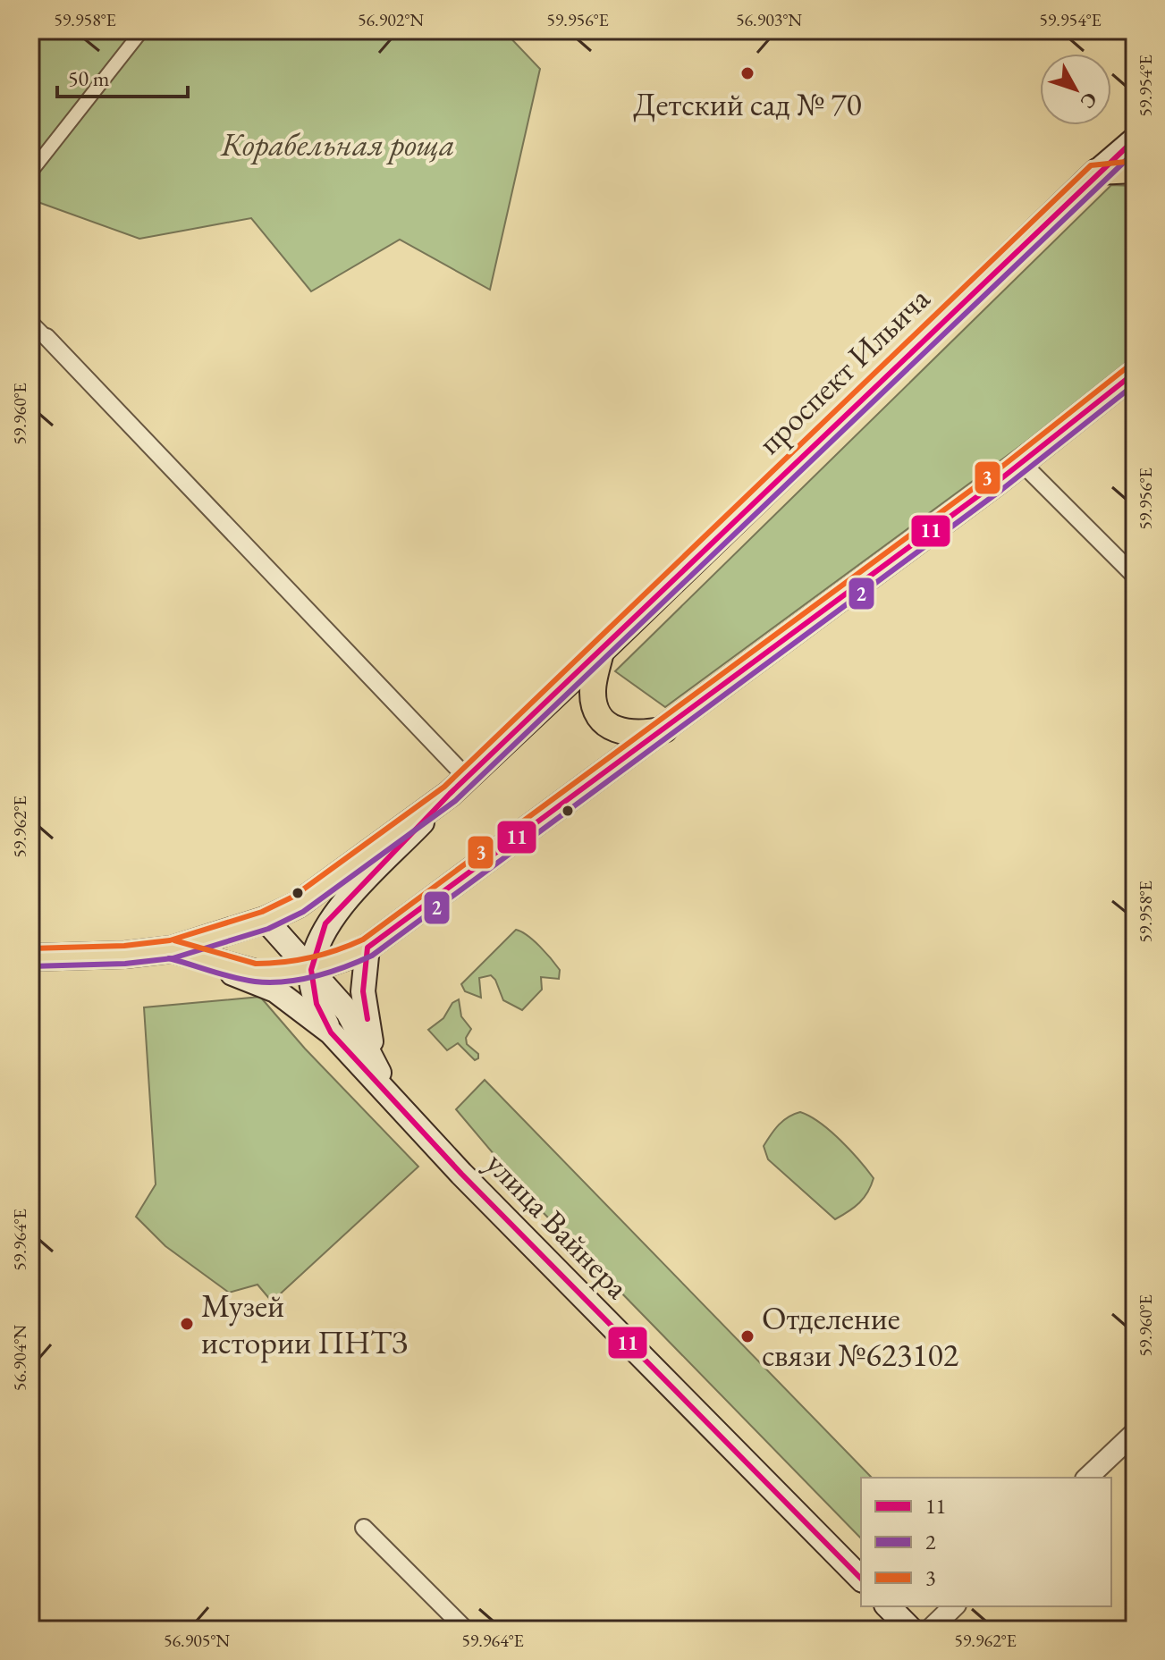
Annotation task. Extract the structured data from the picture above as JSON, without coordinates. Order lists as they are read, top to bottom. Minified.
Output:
{"streets":{"main road":["проспект Ильича","улица Вайнера"]},"crossings":[["проспект Ильича","улица Вайнера"]],"parks":["Корабельная роща"],"places":["Детский сад № 70","Музей истории ПНТЗ","Отделение связи №623102"],"lines":["transit line 11","transit line 2","transit line 3"],"legend":["11","2","3"],"scale_bar":"50 m","north":"bottom right","coordinates":["59.958°E","56.902°N","59.956°E","56.903°N","59.954°E","59.960°E","59.962°E","59.964°E","56.904°N","56.905°N"]}
